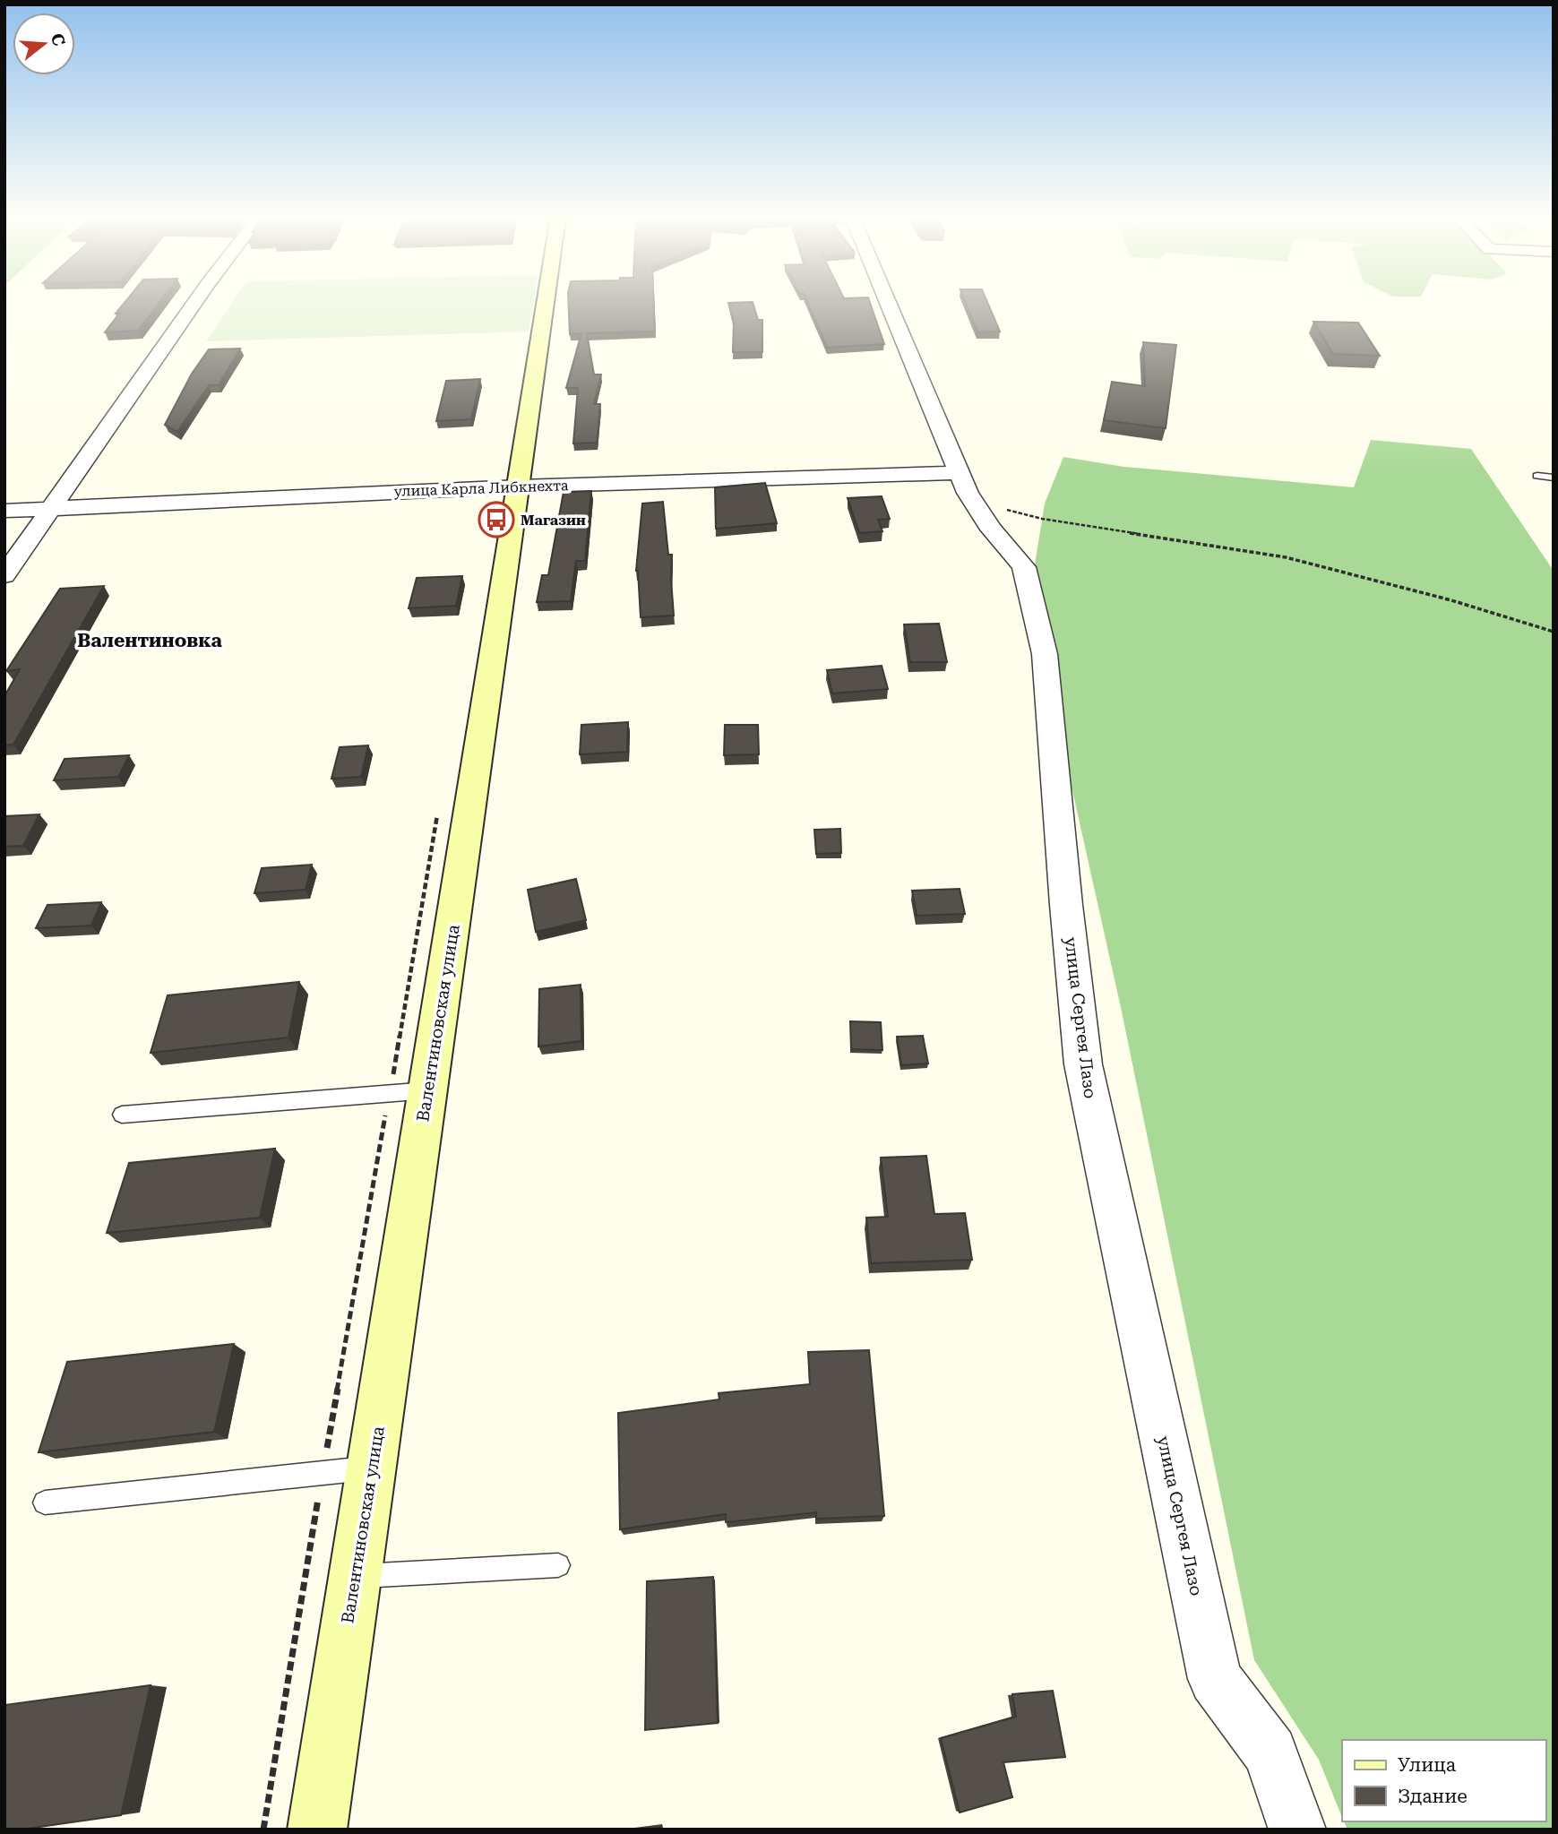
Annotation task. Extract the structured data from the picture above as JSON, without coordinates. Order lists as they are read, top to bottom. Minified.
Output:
{"streets":{"main road":["Валентиновская улица"],"street":["улица Карла Либкнехта","улица Сергея Лазо"]},"crossings":[["улица Карла Либкнехта","улица Сергея Лазо"],["улица Карла Либкнехта","Валентиновская улица"]],"districts":["Валентиновка"],"places":{"bus stop":["Магазин"]},"legend":["Улица","Здание"],"north":"right"}
